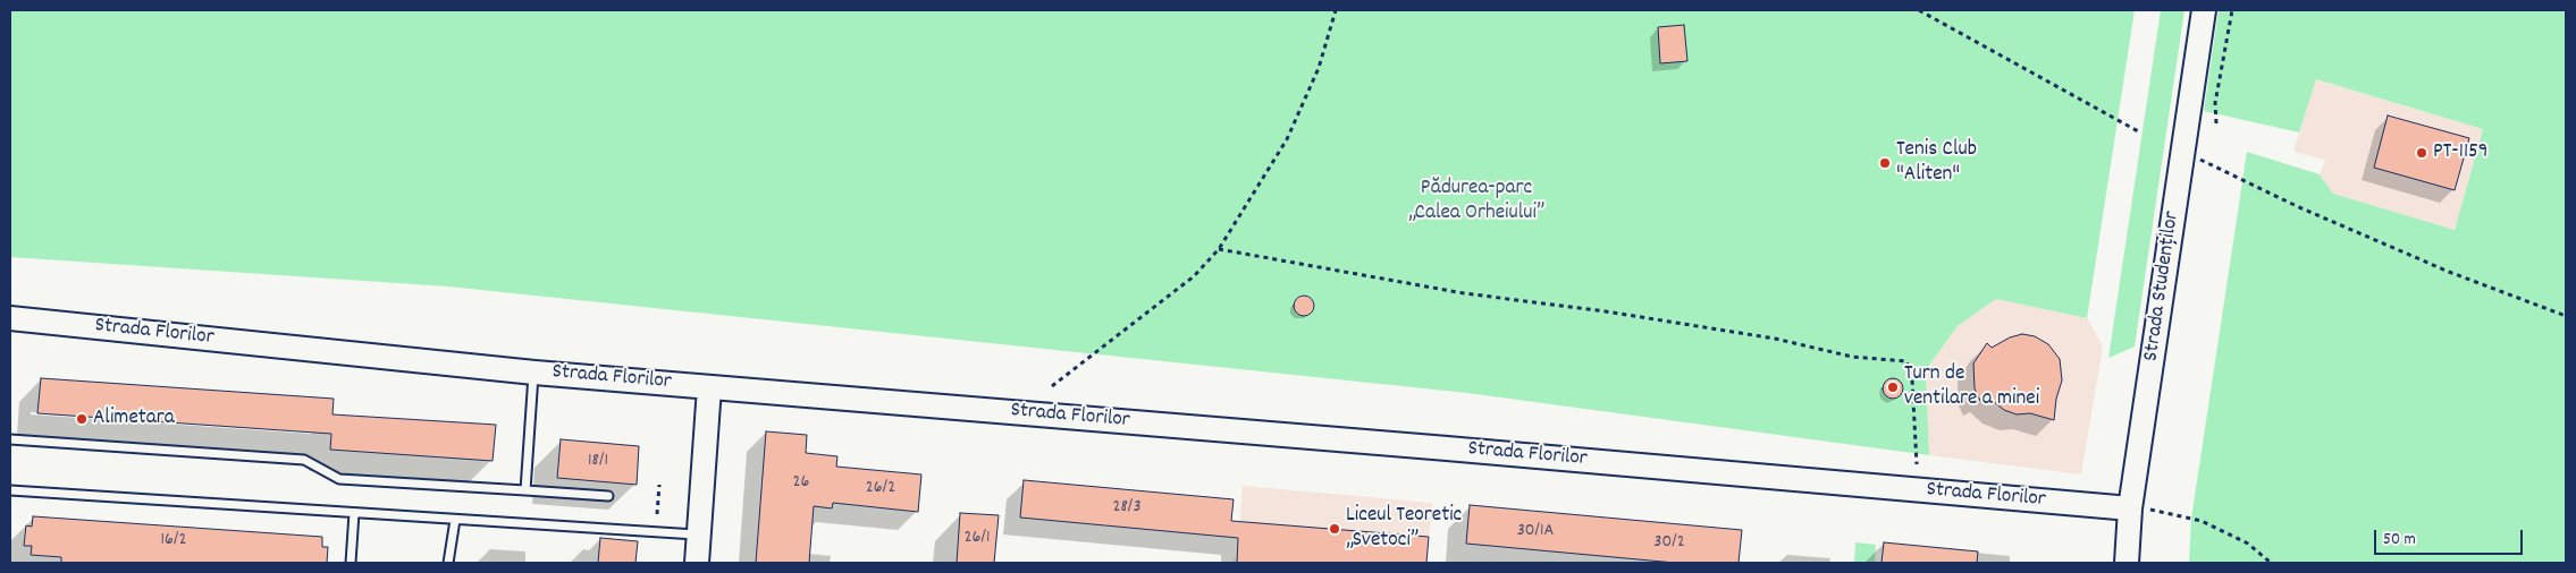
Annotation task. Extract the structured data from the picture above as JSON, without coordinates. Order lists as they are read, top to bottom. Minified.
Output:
{"streets":{"main road":["Strada Studenților","Strada Florilor"]},"crossings":[["Strada Studenților","Strada Florilor"]],"parks":["Pădurea-parc „Calea Orheiului”"],"places":["PT-1159","Tenis Club \"Aliten\"","Turn de ventilare a minei","Alimetara","Liceul Teoretic „Svetoci”"],"house_numbers":["18/1","26","26/2","28/3","30/1A","26/1","16/2","30/2"],"scale_bar":"50 m"}
